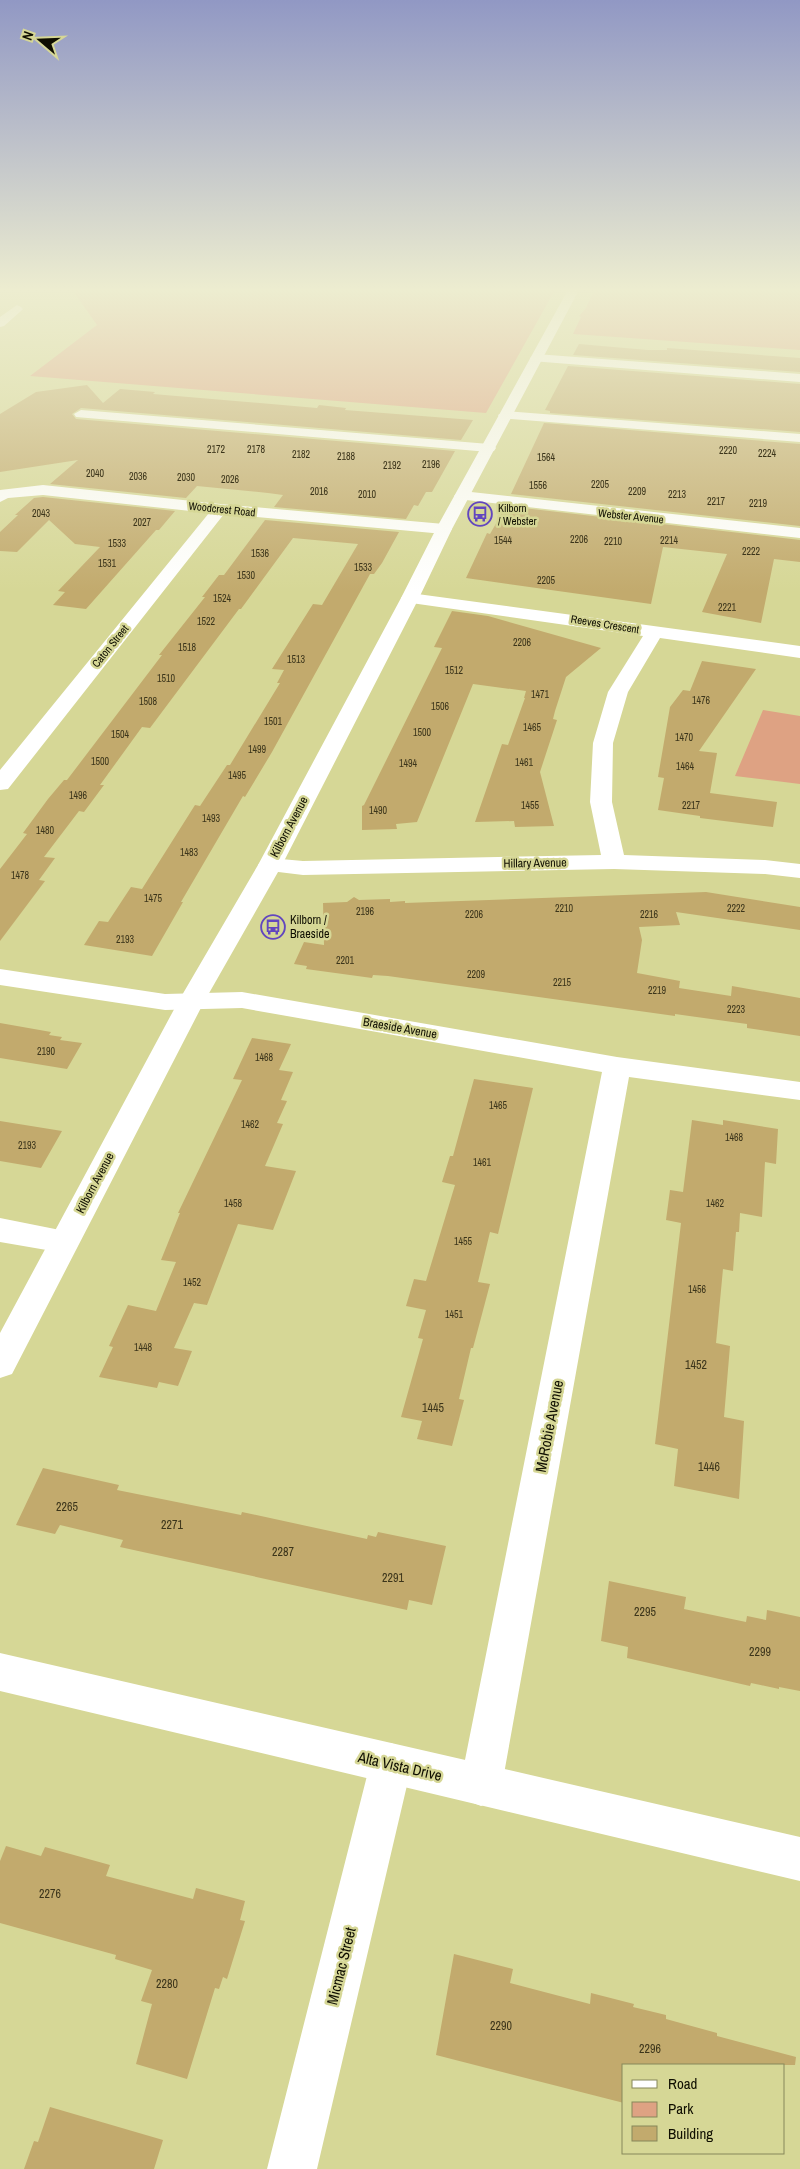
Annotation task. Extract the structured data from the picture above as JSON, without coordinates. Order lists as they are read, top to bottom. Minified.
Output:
{"streets":{"street":["Woodcrest Road","Webster Avenue","Reeves Crescent","Caton Street","Kilborn Avenue","Hillary Avenue","Braeside Avenue","McRobie Avenue","Alta Vista Drive","Micmac Street"]},"crossings":[["Woodcrest Road","Caton Street"],["Woodcrest Road","Kilborn Avenue"],["Webster Avenue","Kilborn Avenue"],["Reeves Crescent","Kilborn Avenue"],["Kilborn Avenue","Hillary Avenue"],["Kilborn Avenue","Braeside Avenue"],["Braeside Avenue","McRobie Avenue"],["McRobie Avenue","Alta Vista Drive"],["Alta Vista Drive","Micmac Street"]],"places":{"bus stop":["Kilborn / Webster","Kilborn / Braeside"]},"house_numbers":["2172","2178","2220","2224","2182","2188","1564","2196","2192","2040","2036","2030","2026","2205","1556","2016","2209","2010","2213","2217","2219","2043","2027","2206","1544","2214","2210","1533","2222","1536","1531","1533","1530","2205","1524","2221","1522","2206","1518","1513","1512","1510","1471","1476","1508","1506","1501","1465","1500","1504","1470","1499","1500","1461","1494","1464","1495","1496","1455","2217","1490","1493","1480","1483","1478","1475","2210","2222","2196","2206","2216","2193","2201","2209","2215","2219","2223","2190","1468","1465","1462","1468","2193","1461","1458","1462","1455","1452","1456","1451","1448","1452","1445","1446","2265","2271","2287","2291","2295","2299","2276","2280","2290","2296"],"legend":["Road","Park","Building"],"north":"left"}
